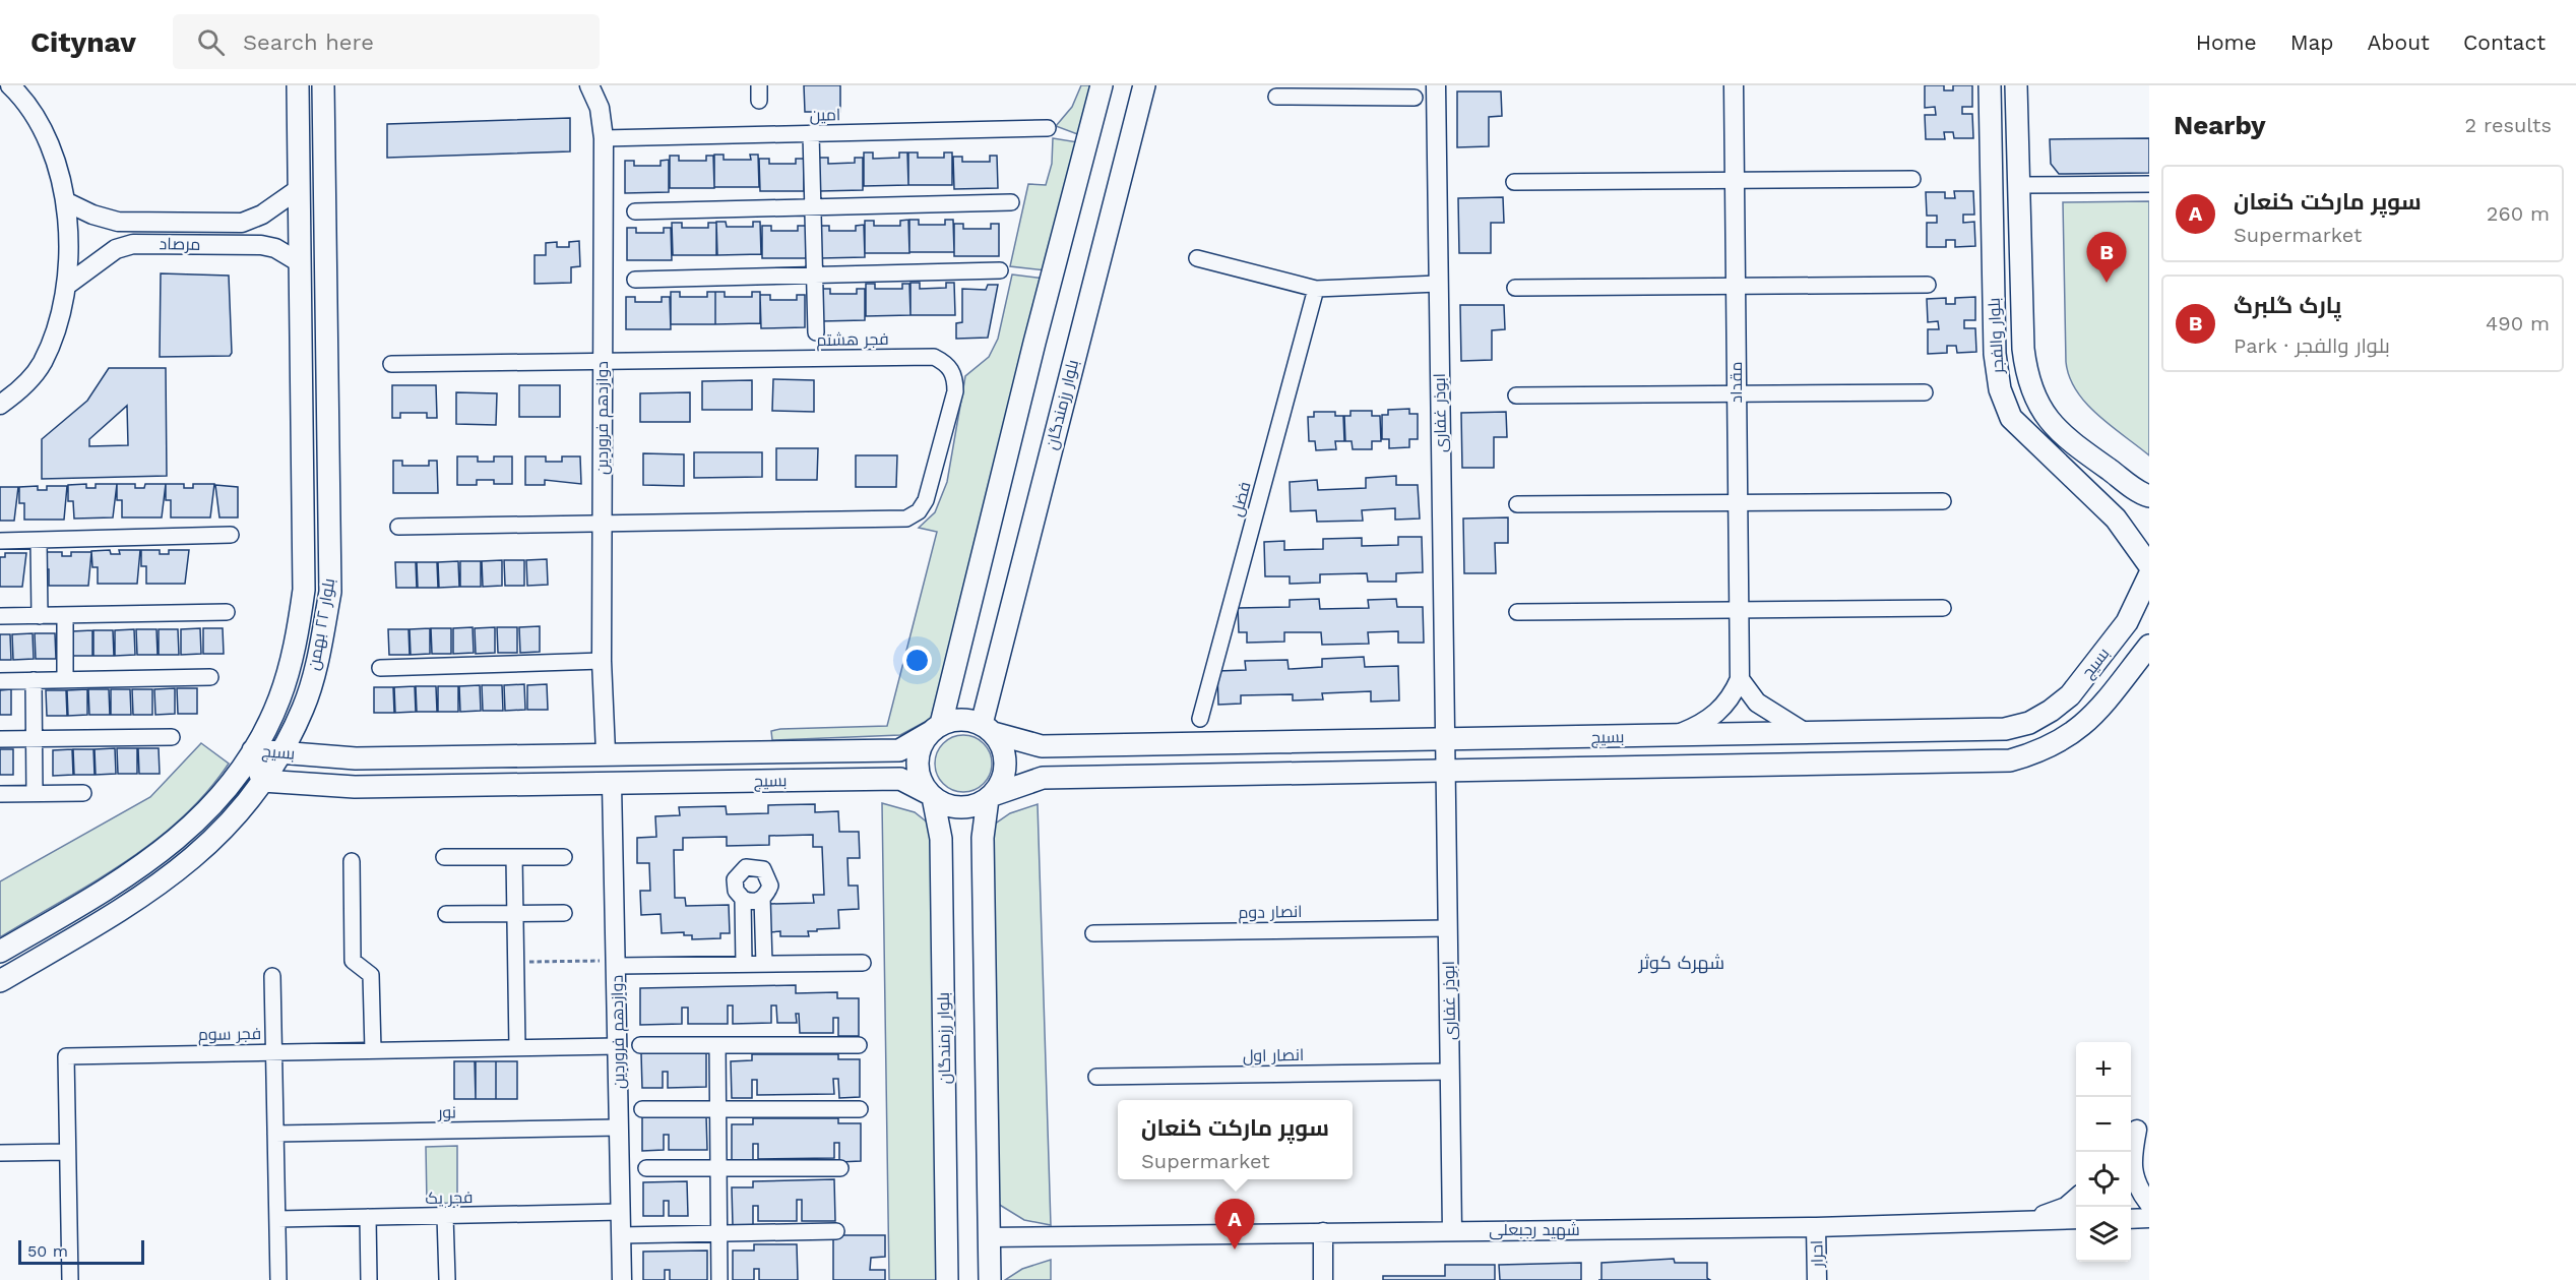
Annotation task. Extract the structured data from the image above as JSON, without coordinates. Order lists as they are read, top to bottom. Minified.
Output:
{"streets":{"main road":["بلوار والفجر","بلوار رزمندگان","بلوار ۲۲ بهمن","بسیج"],"street":["امین","مرصاد","فجر هشتم","مقداد","ابوذر غفاری","دوازدهم فروردین","فضل","انصار دوم","فجر سوم","انصار اول","نور","فجر یک","شهید رجبعلی","احرار"]},"crossings":[["امین","دوازدهم فروردین"],["مرصاد","بلوار ۲۲ بهمن"],["فجر هشتم","دوازدهم فروردین"],["بلوار رزمندگان","بسیج"],["ابوذر غفاری","بسیج"],["ابوذر غفاری","انصار دوم"],["ابوذر غفاری","انصار اول"],["ابوذر غفاری","شهید رجبعلی"],["دوازدهم فروردین","بسیج"],["دوازدهم فروردین","فجر سوم"],["دوازدهم فروردین","نور"],["دوازدهم فروردین","فجر یک"],["بلوار ۲۲ بهمن","بسیج"],["شهید رجبعلی","احرار"]],"districts":["شهرک کوثر"],"scale_bar":"50 m","page":{"header":"Citynav","search":"Search here","nav":["Home","Map","About","Contact"],"heading":["Nearby","2 results"],"list":[{"mark":"A","name":"سوپر مارکت کنعان","note":"Supermarket","value":"260 m"},{"mark":"B","name":"پارک گلبرگ","note":"Park · بلوار والفجر","value":"490 m"}],"pins":["B","A"],"map_buttons":["+","−"],"popup":["سوپر مارکت کنعان","Supermarket"],"scale":"50 m"}}
